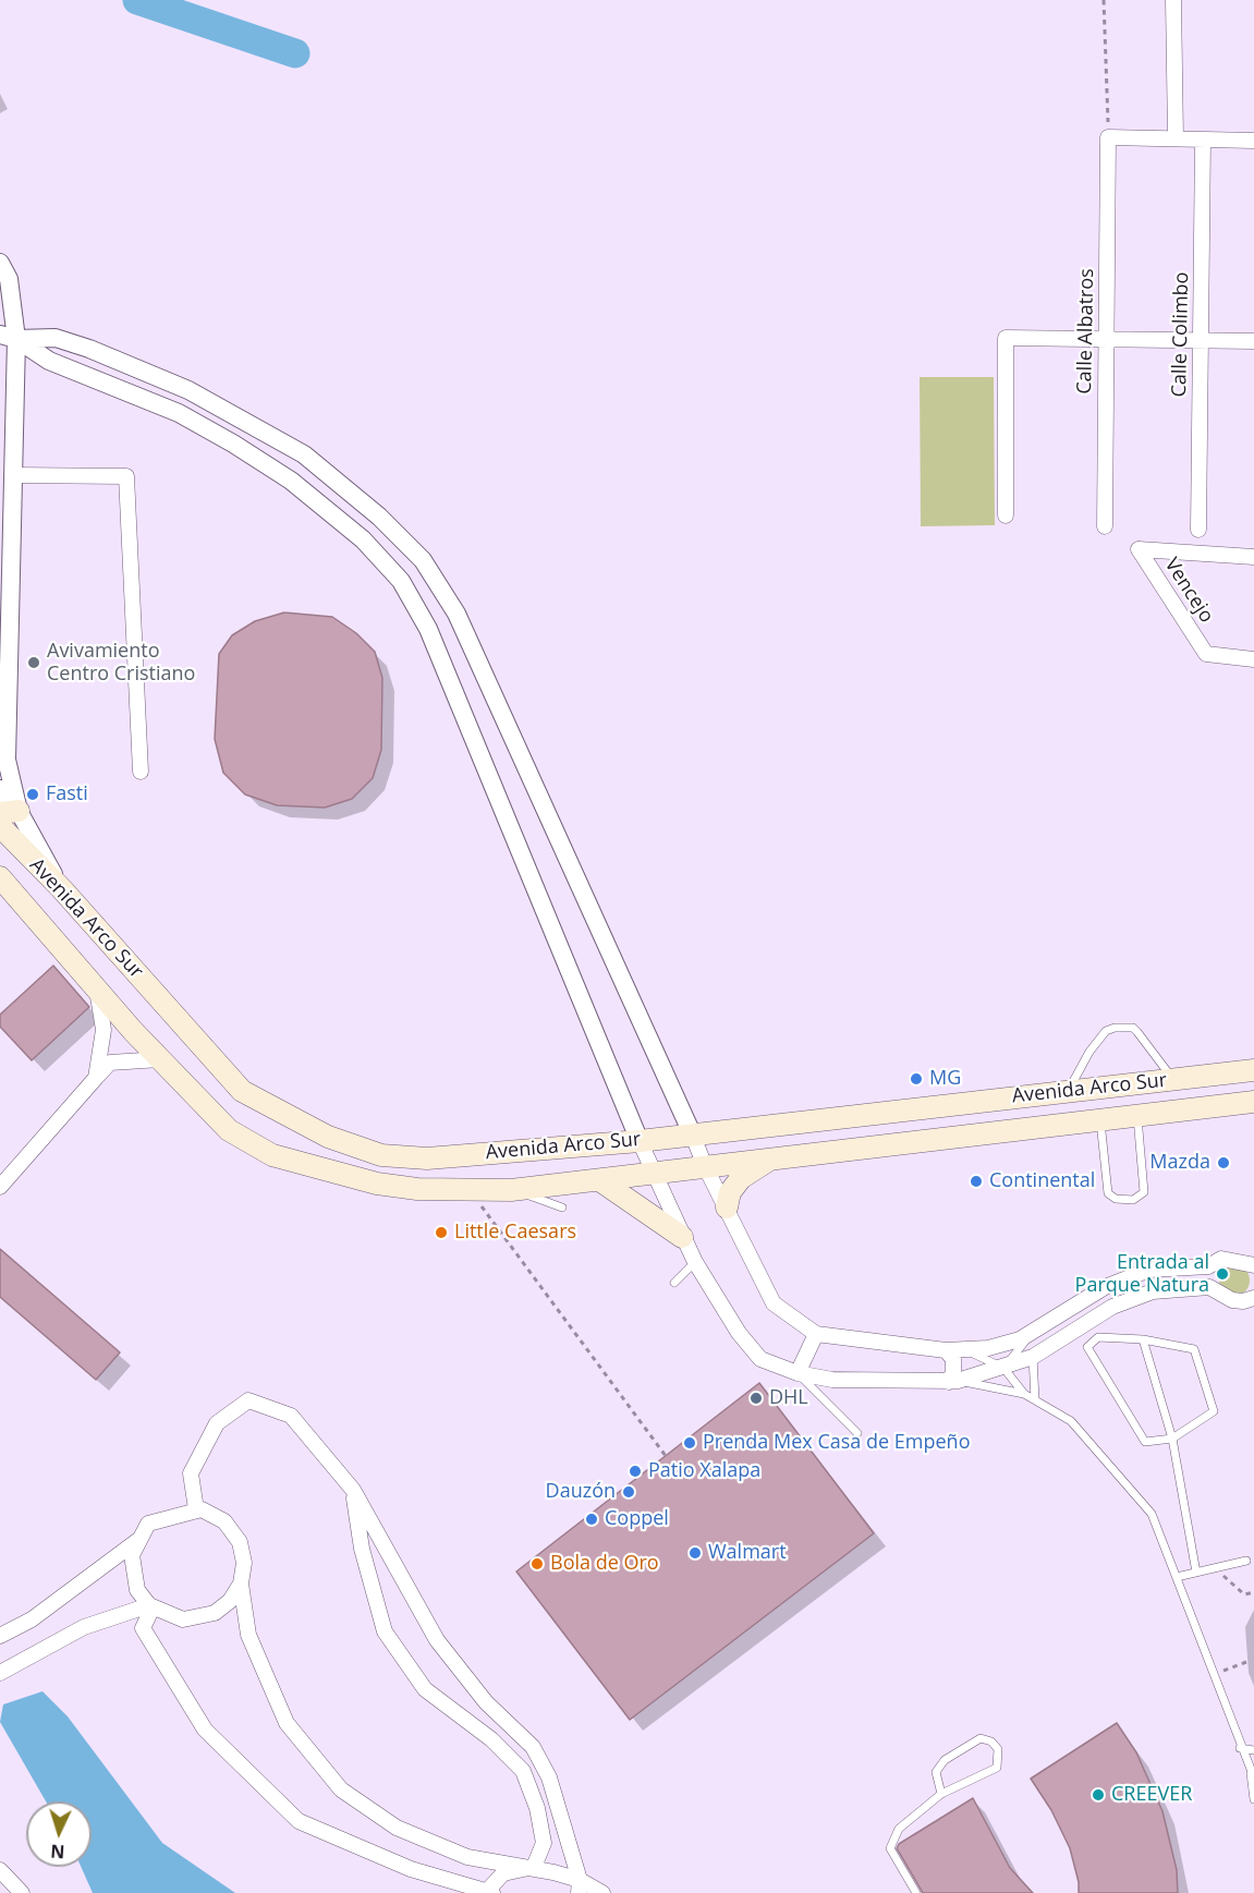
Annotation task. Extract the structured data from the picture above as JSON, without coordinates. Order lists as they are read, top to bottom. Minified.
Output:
{"streets":{"main road":["Avenida Arco Sur"],"street":["Calle Albatros","Calle Colimbo","Vencejo"]},"places":["Avivamiento Centro Cristiano","Fasti","MG","Mazda","Continental","Little Caesars","Entrada al Parque Natura","DHL","Prenda Mex Casa de Empeño","Patio Xalapa","Dauzón","Coppel","Walmart","Bola de Oro","CREEVER"],"north":"bottom"}
